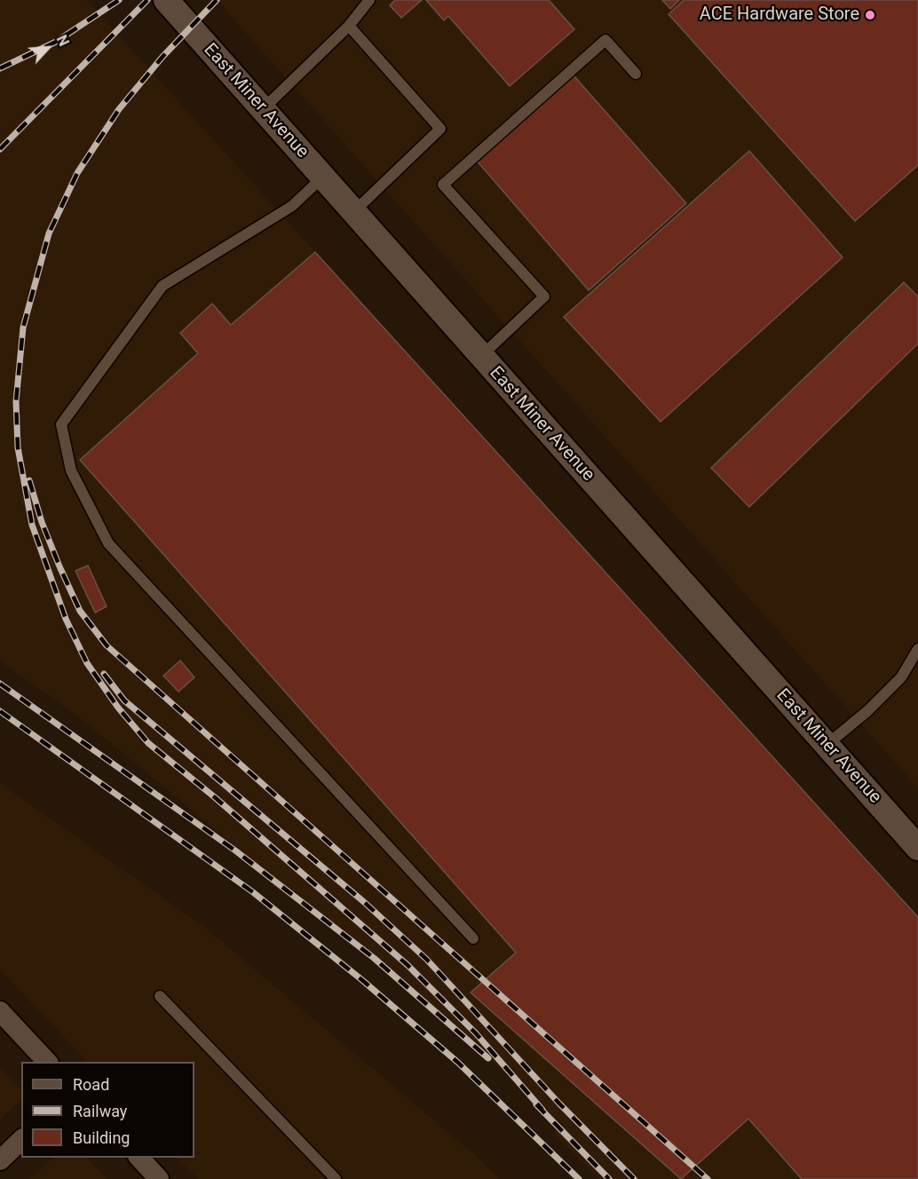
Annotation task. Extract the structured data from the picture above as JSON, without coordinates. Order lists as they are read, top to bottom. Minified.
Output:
{"streets":{"street":["East Miner Avenue"]},"places":["ACE Hardware Store"],"legend":["Road","Railway","Building"],"north":"top right"}
